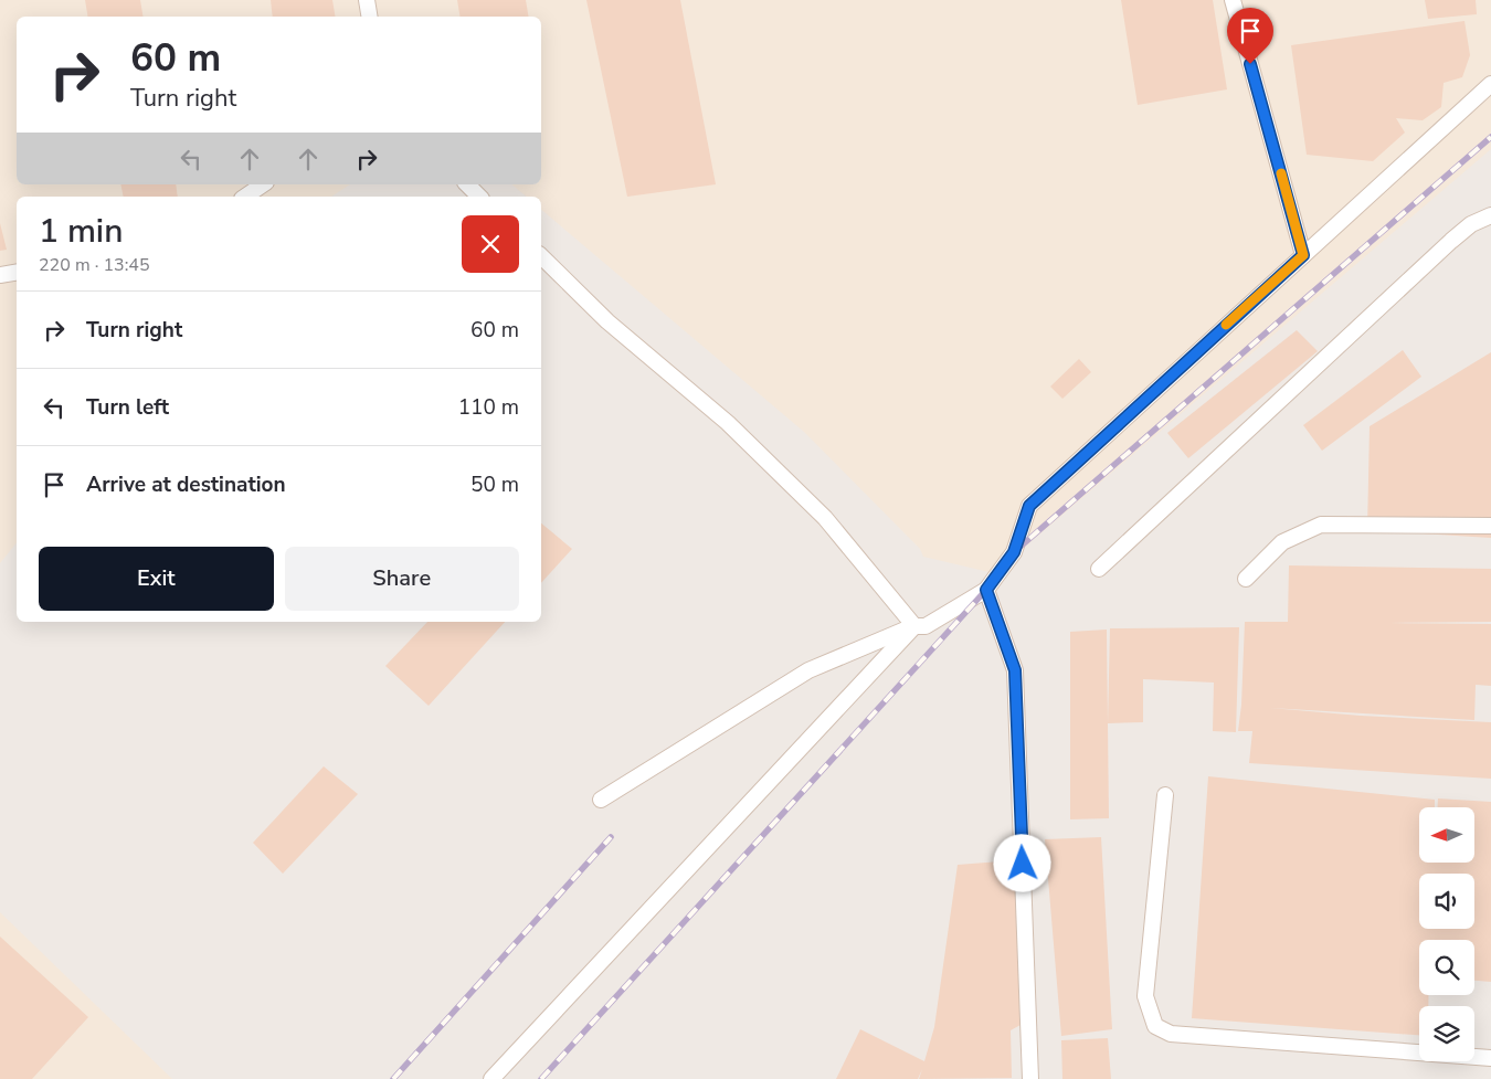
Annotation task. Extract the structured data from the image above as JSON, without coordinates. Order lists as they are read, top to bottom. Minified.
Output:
{"north":"left","page":{"turn":["60 m","Turn right"],"heading":["1 min","220 m · 13:45"],"list":[{"name":"Turn right","value":"60 m"},{"name":"Turn left","value":"110 m"},{"name":"Arrive at destination","value":"50 m"}],"buttons":["Exit","Share"]}}
